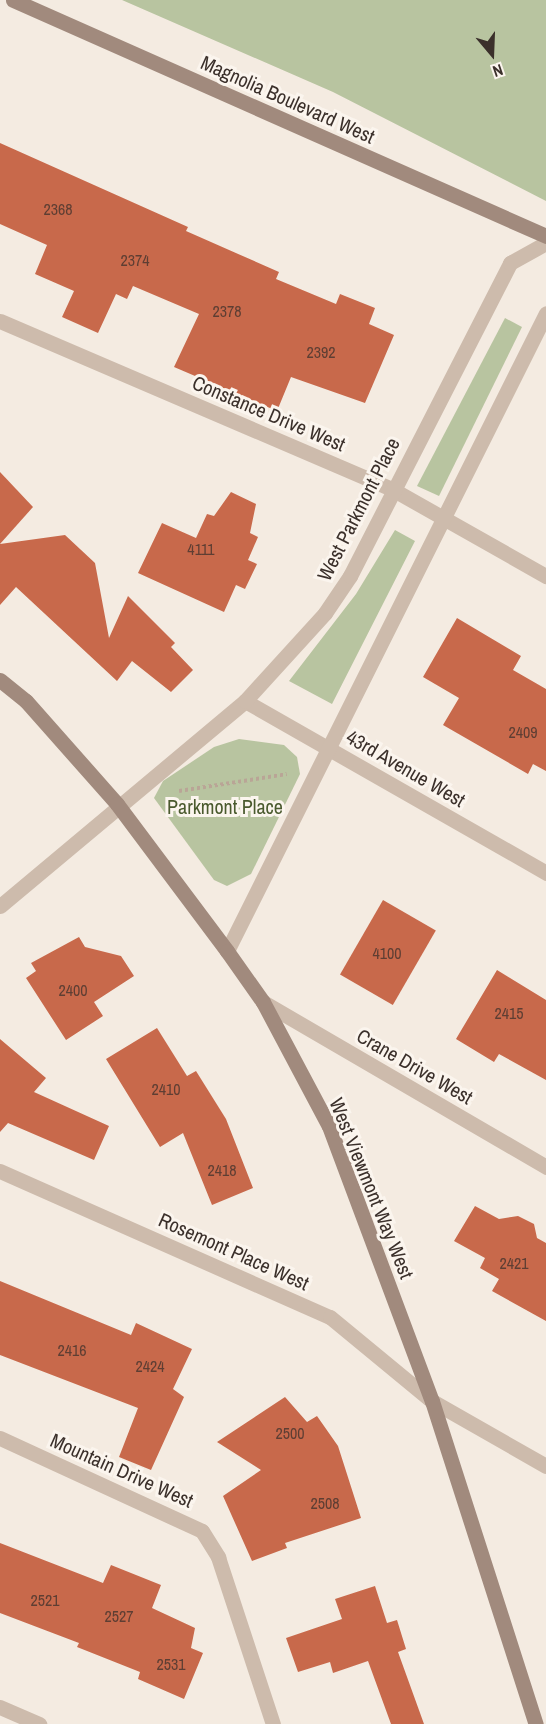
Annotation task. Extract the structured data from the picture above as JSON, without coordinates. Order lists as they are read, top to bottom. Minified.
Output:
{"streets":{"street":["Magnolia Boulevard West","Constance Drive West","West Parkmont Place","43rd Avenue West","Crane Drive West","West Viewmont Way West","Rosemont Place West","Mountain Drive West"]},"crossings":[["Constance Drive West","West Parkmont Place"],["West Parkmont Place","43rd Avenue West"],["West Parkmont Place","West Viewmont Way West"],["Crane Drive West","West Viewmont Way West"],["West Viewmont Way West","Rosemont Place West"]],"parks":["Parkmont Place"],"house_numbers":["2368","2374","2378","2392","4111","2409","4100","2400","2415","2410","2418","2421","2416","2424","2500","2508","2521","2527","2531"],"north":"bottom"}
